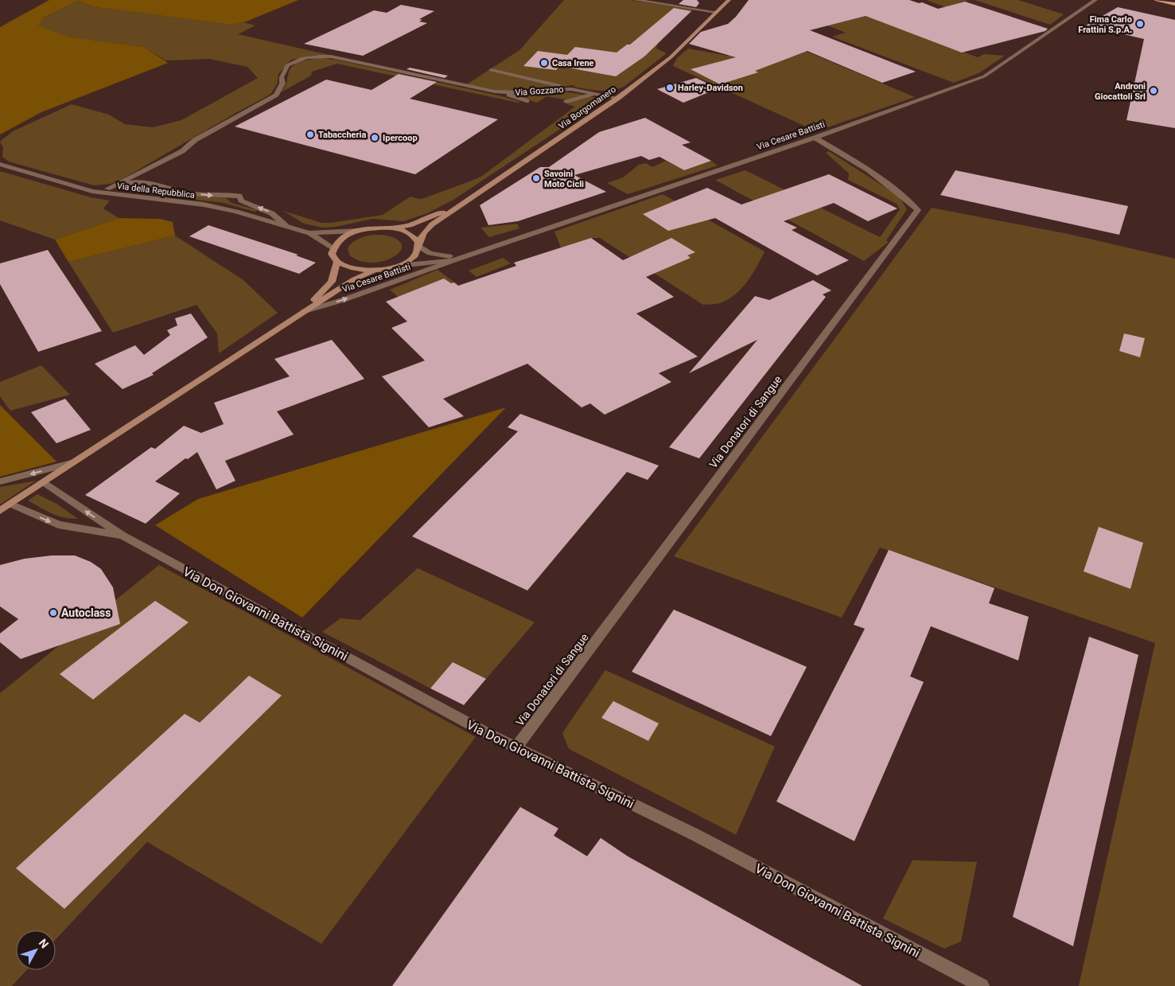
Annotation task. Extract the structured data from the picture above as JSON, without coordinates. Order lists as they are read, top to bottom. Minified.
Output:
{"streets":{"main road":["Via Borgomanero"],"street":["Via Gozzano","Via Cesare Battisti","Via della Repubblica","Via Donatori di Sangue","Via Don Giovanni Battista Signini"]},"crossings":[["Via Gozzano","Via Borgomanero"],["Via Borgomanero","Via Cesare Battisti"],["Via Cesare Battisti","Via Donatori di Sangue"],["Via Donatori di Sangue","Via Don Giovanni Battista Signini"]],"places":["Fima Carlo Frattini S.p.A.","Casa Irene","Harley-Davidson","Androni Giocattoli Srl","Tabaccheria","Ipercoop","Savoini Moto Cicli","Autoclass"],"north":"top right"}
